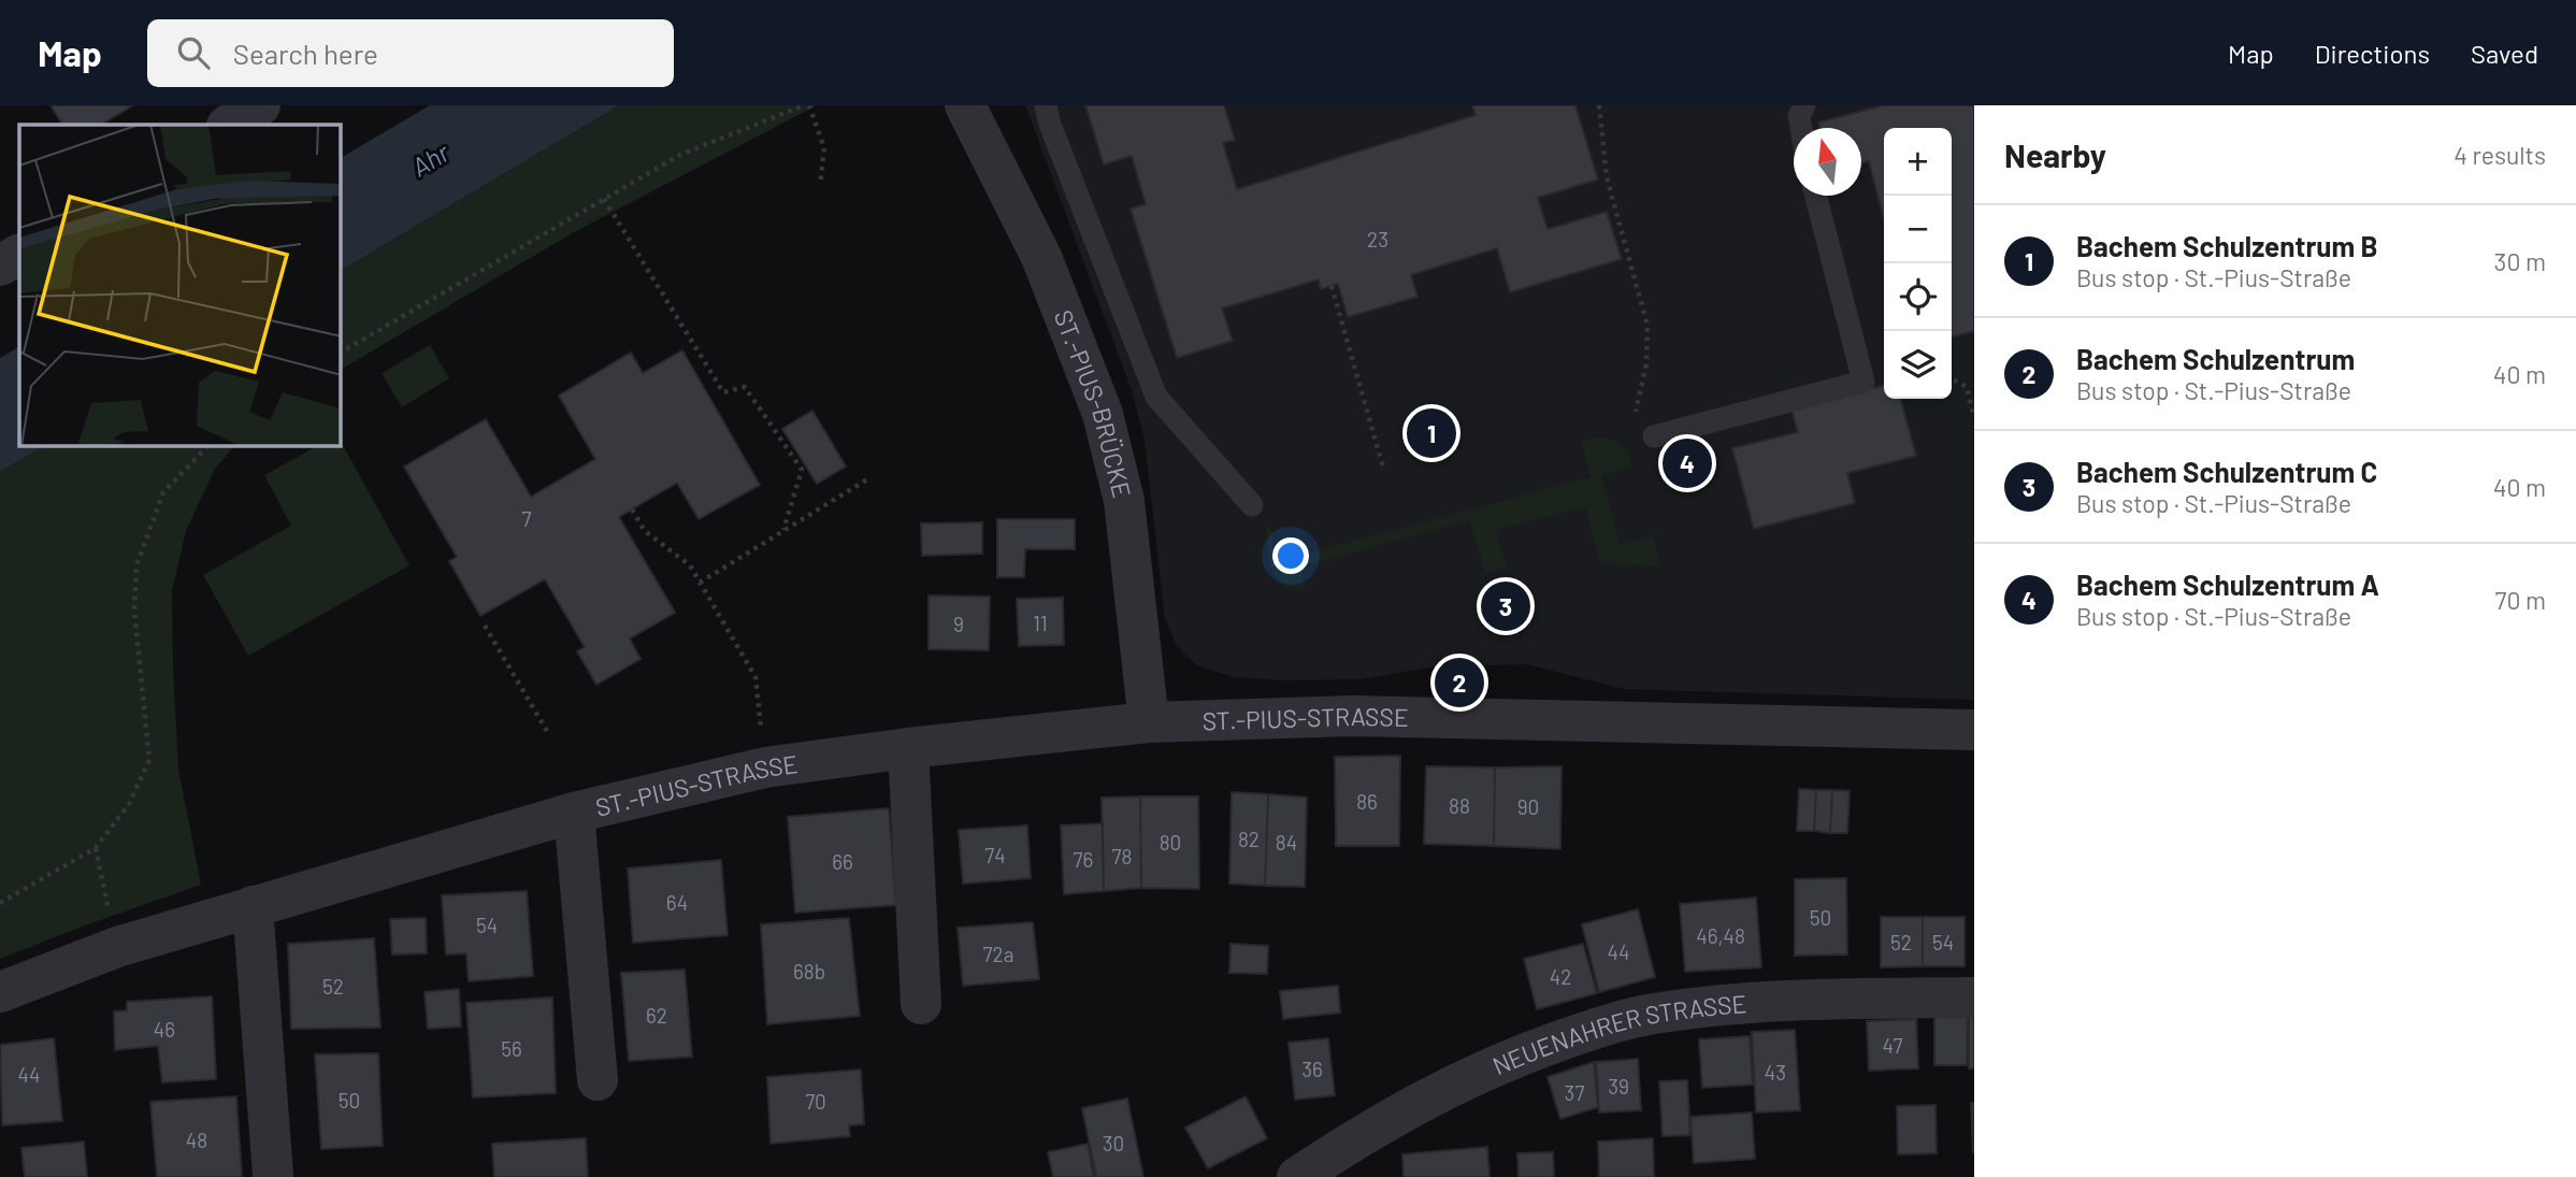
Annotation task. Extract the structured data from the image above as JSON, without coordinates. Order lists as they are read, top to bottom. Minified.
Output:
{"streets":{"street":["ST.-PIUS-BRÜCKE","ST.-PIUS-STRASSE","NEUENAHRER STRASSE"]},"crossings":[["ST.-PIUS-BRÜCKE","ST.-PIUS-STRASSE"]],"water":["Ahr"],"house_numbers":["23","7","11","9","86","88","90","82","80","84","74","78","76","66","64","50","54","46,48","52","54","44","72a","68b","42","52","62","46","47","56","36","43","44","39","37","50","70","48","30"],"north":"top","page":{"header":"Map","search":"Search here","nav":["Map","Directions","Saved"],"heading":["Nearby","4 results"],"map_buttons":["+","−"],"list":[{"mark":"1","name":"Bachem Schulzentrum B","note":"Bus stop · St.-Pius-Straße","value":"30 m"},{"mark":"2","name":"Bachem Schulzentrum","note":"Bus stop · St.-Pius-Straße","value":"40 m"},{"mark":"3","name":"Bachem Schulzentrum C","note":"Bus stop · St.-Pius-Straße","value":"40 m"},{"mark":"4","name":"Bachem Schulzentrum A","note":"Bus stop · St.-Pius-Straße","value":"70 m"}],"pins":["1","4","3","2"]}}
